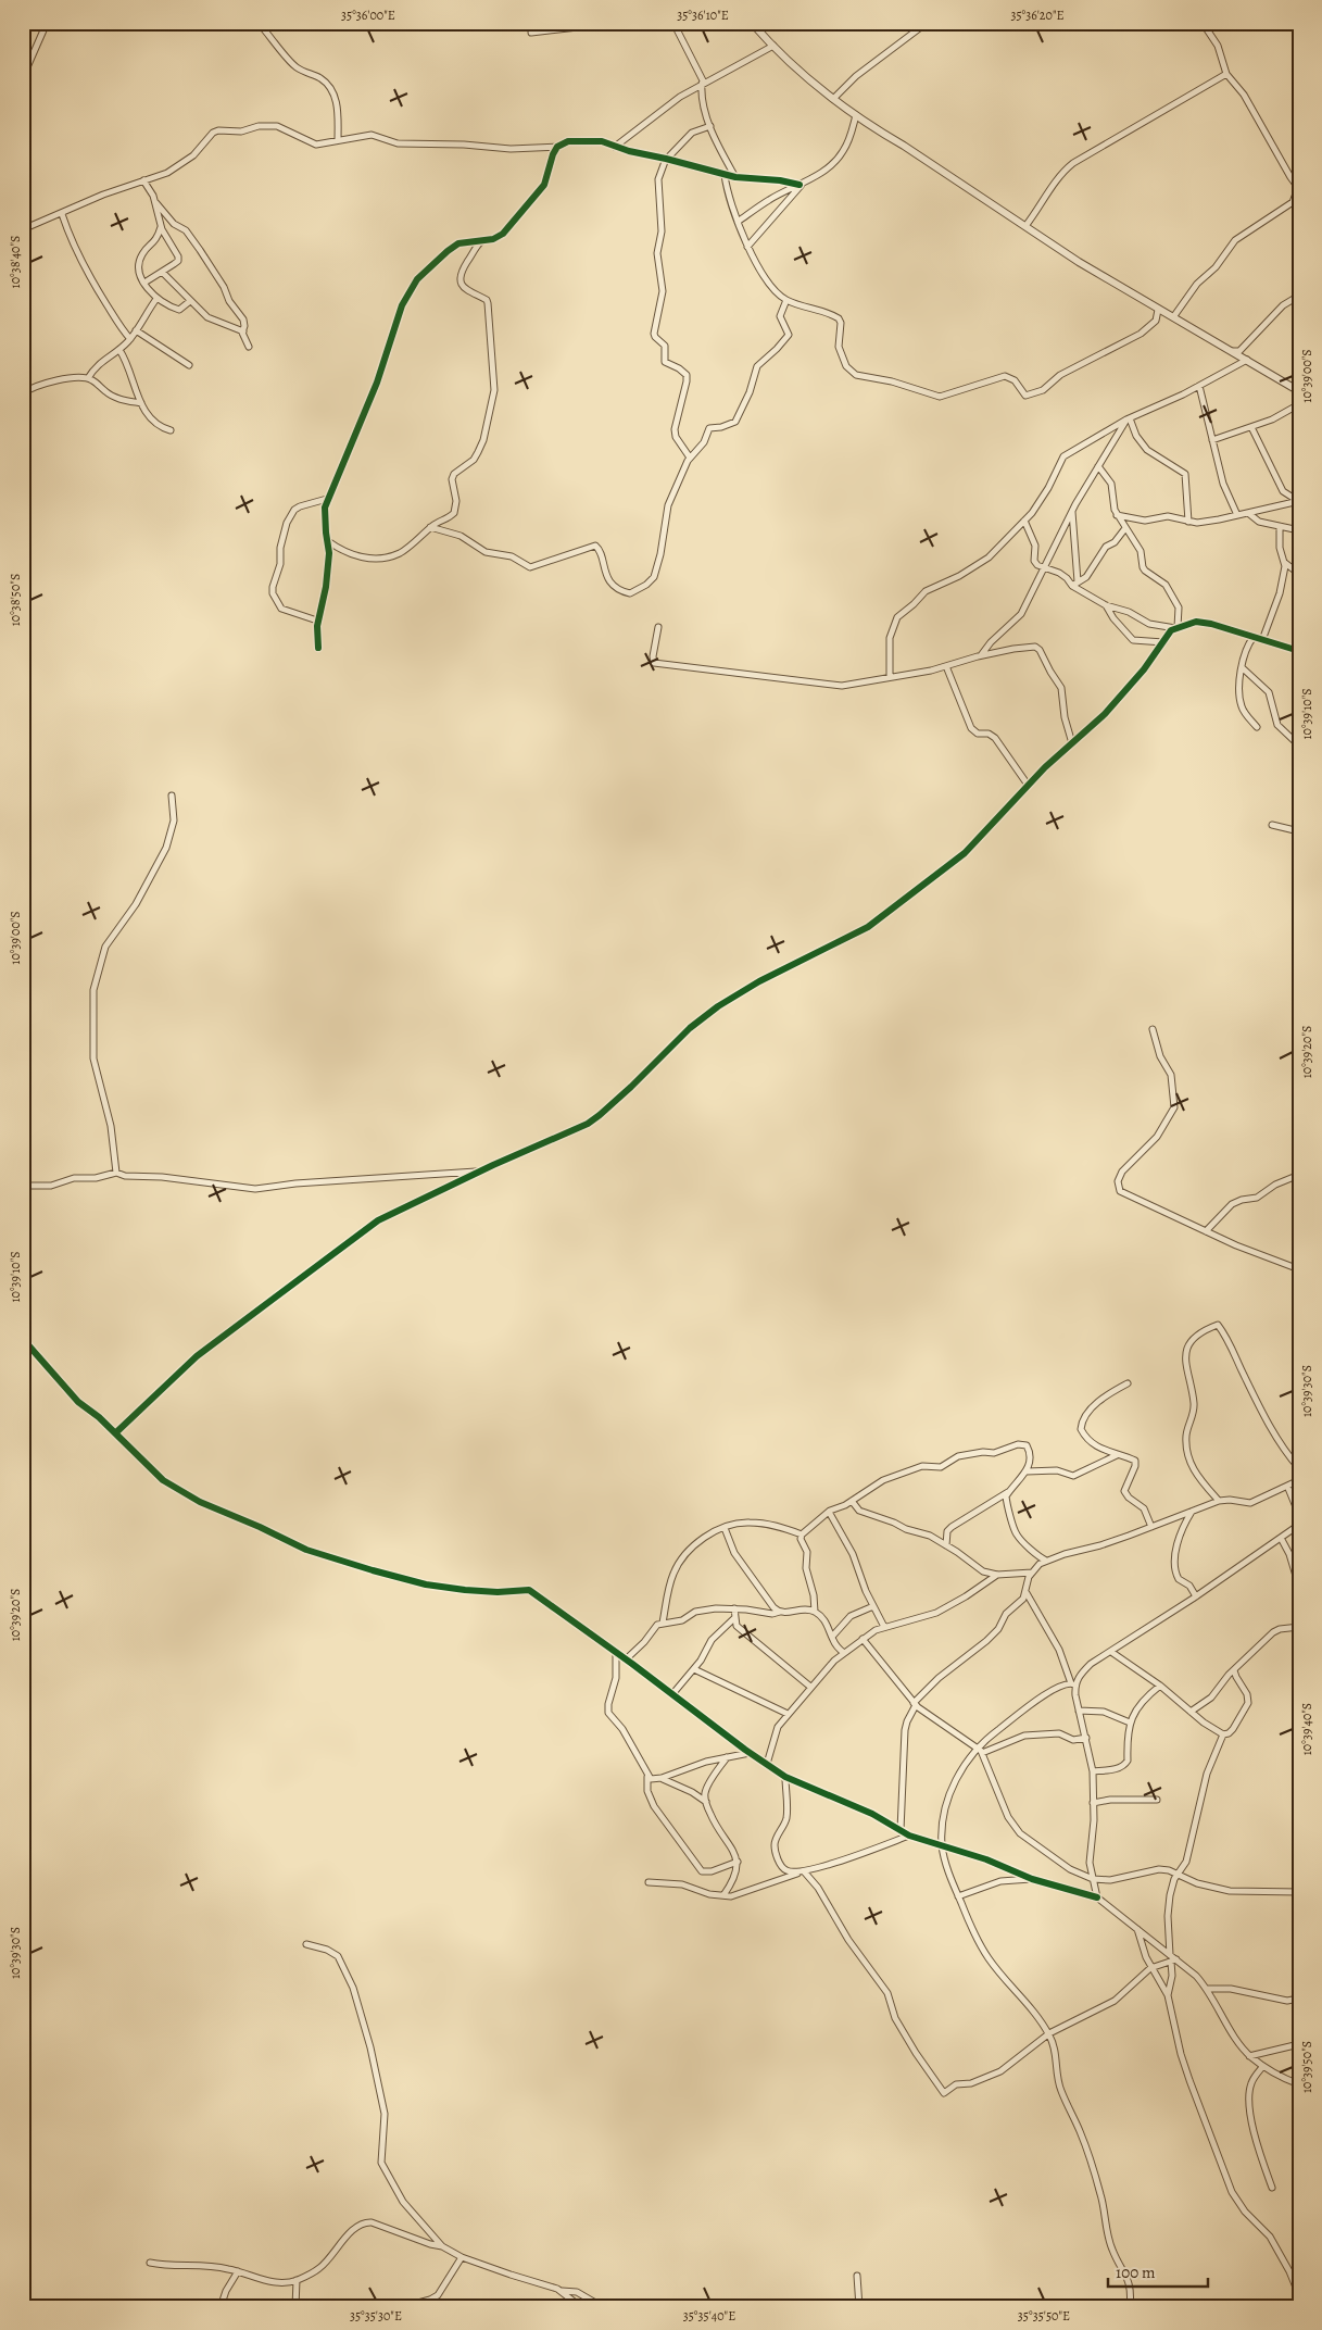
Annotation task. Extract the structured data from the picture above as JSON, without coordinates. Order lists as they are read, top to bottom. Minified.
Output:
{"scale_bar":"100 m","coordinates":["35°36'00\"E","35°36'10\"E","35°36'20\"E","10°38'40\"S","10°39'00\"S","10°38'50\"S","10°39'10\"S","10°39'20\"S","10°39'30\"S","10°39'40\"S","10°39'50\"S","35°35'30\"E","35°35'40\"E","35°35'50\"E"]}
